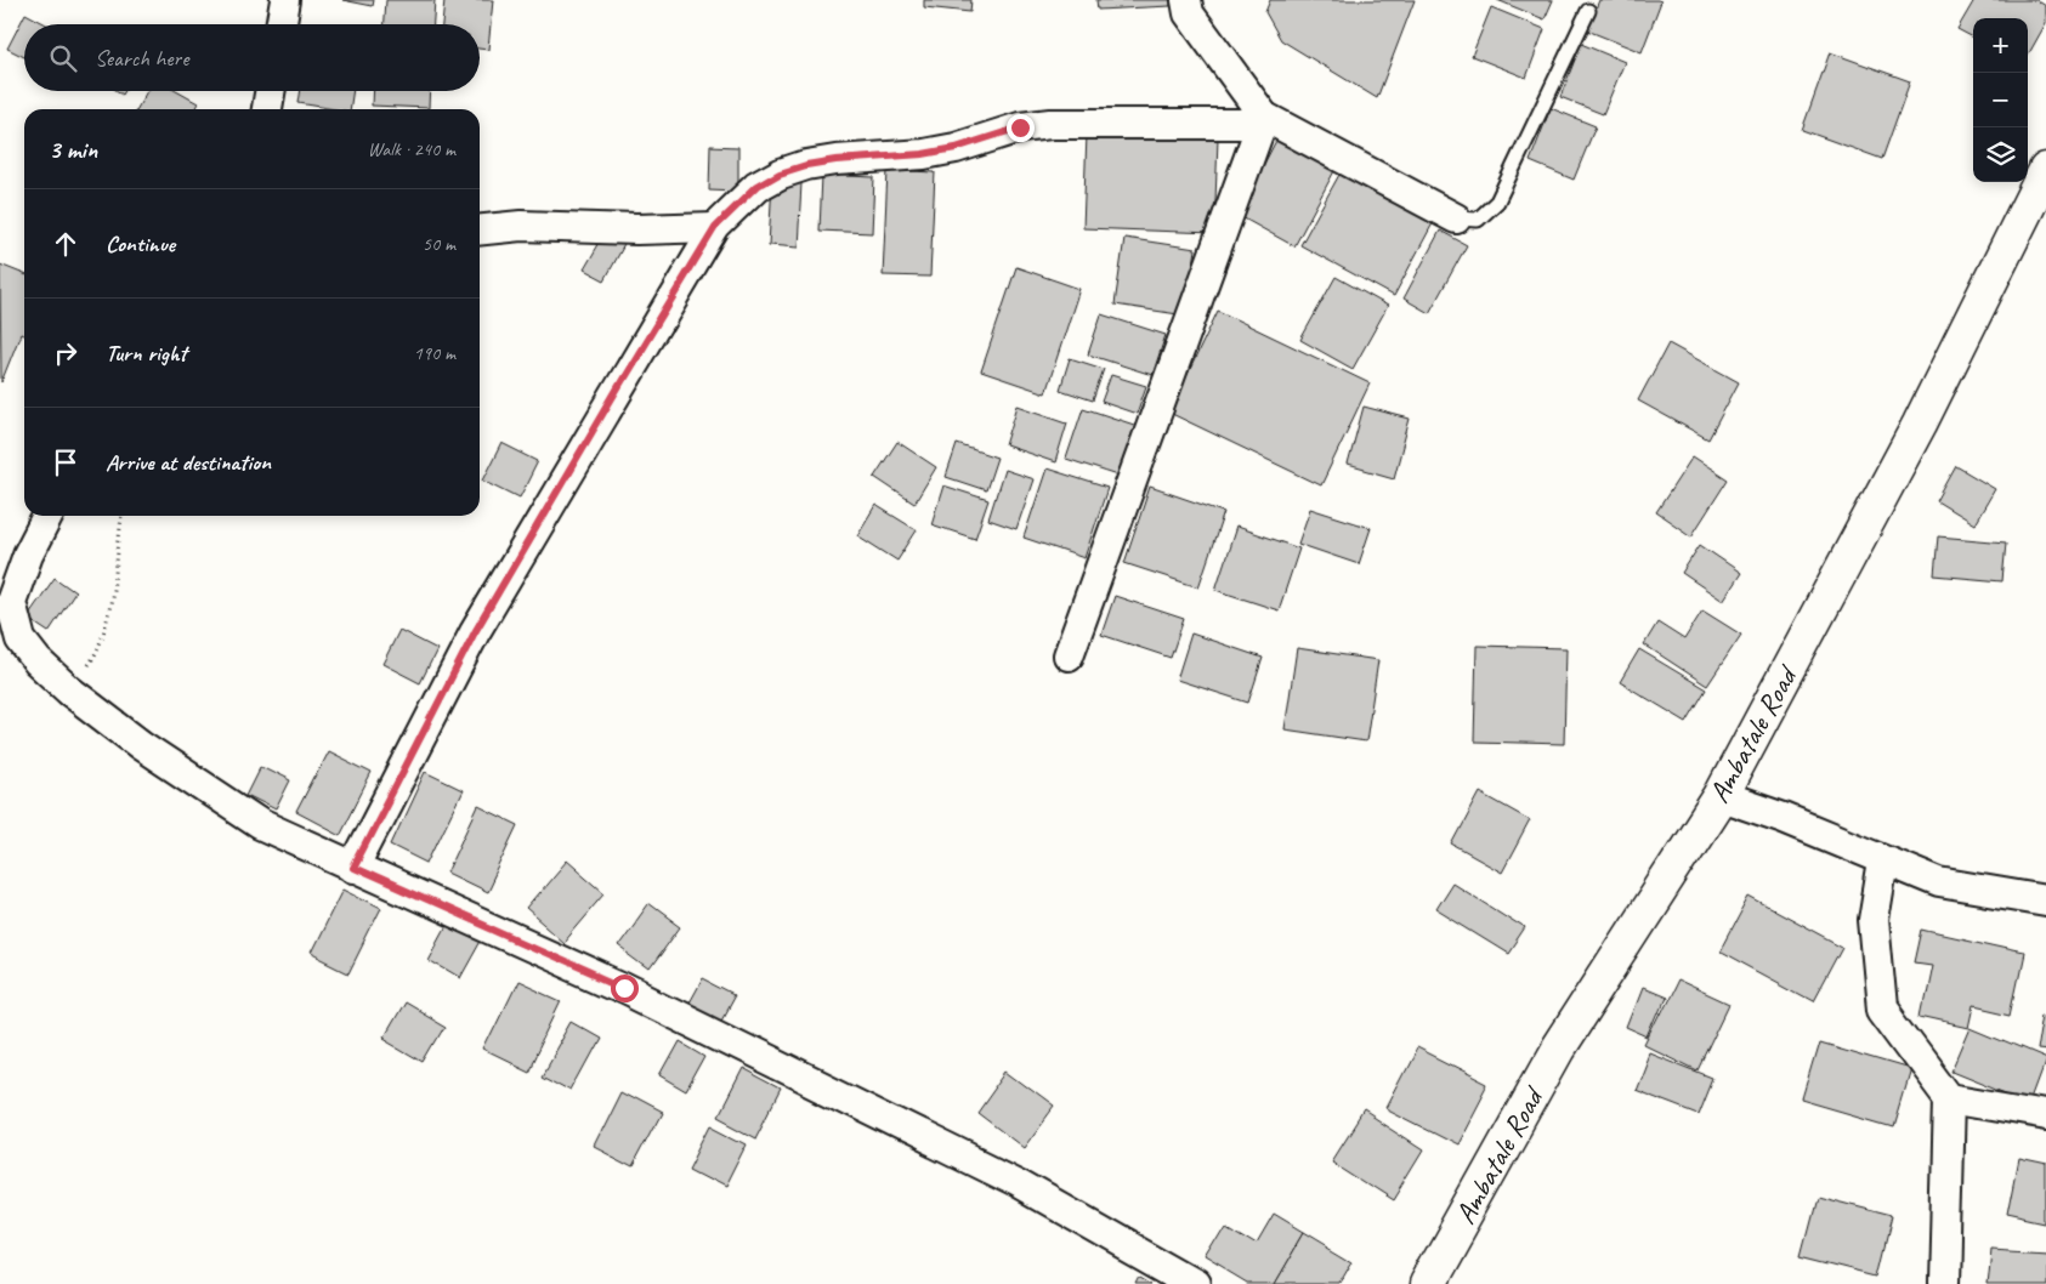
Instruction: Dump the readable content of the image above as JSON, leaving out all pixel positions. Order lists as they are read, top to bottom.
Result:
{
  "streets": {
    "main road": ["Ambatale Road"]
  },
  "page": {
    "map_buttons": ["+", "−"],
    "search": "Search here",
    "heading": ["3 min", "Walk · 240 m"],
    "list": [
      ["Continue", "50 m"],
      ["Turn right", "190 m"],
      "Arrive at destination"
    ]
  }
}
